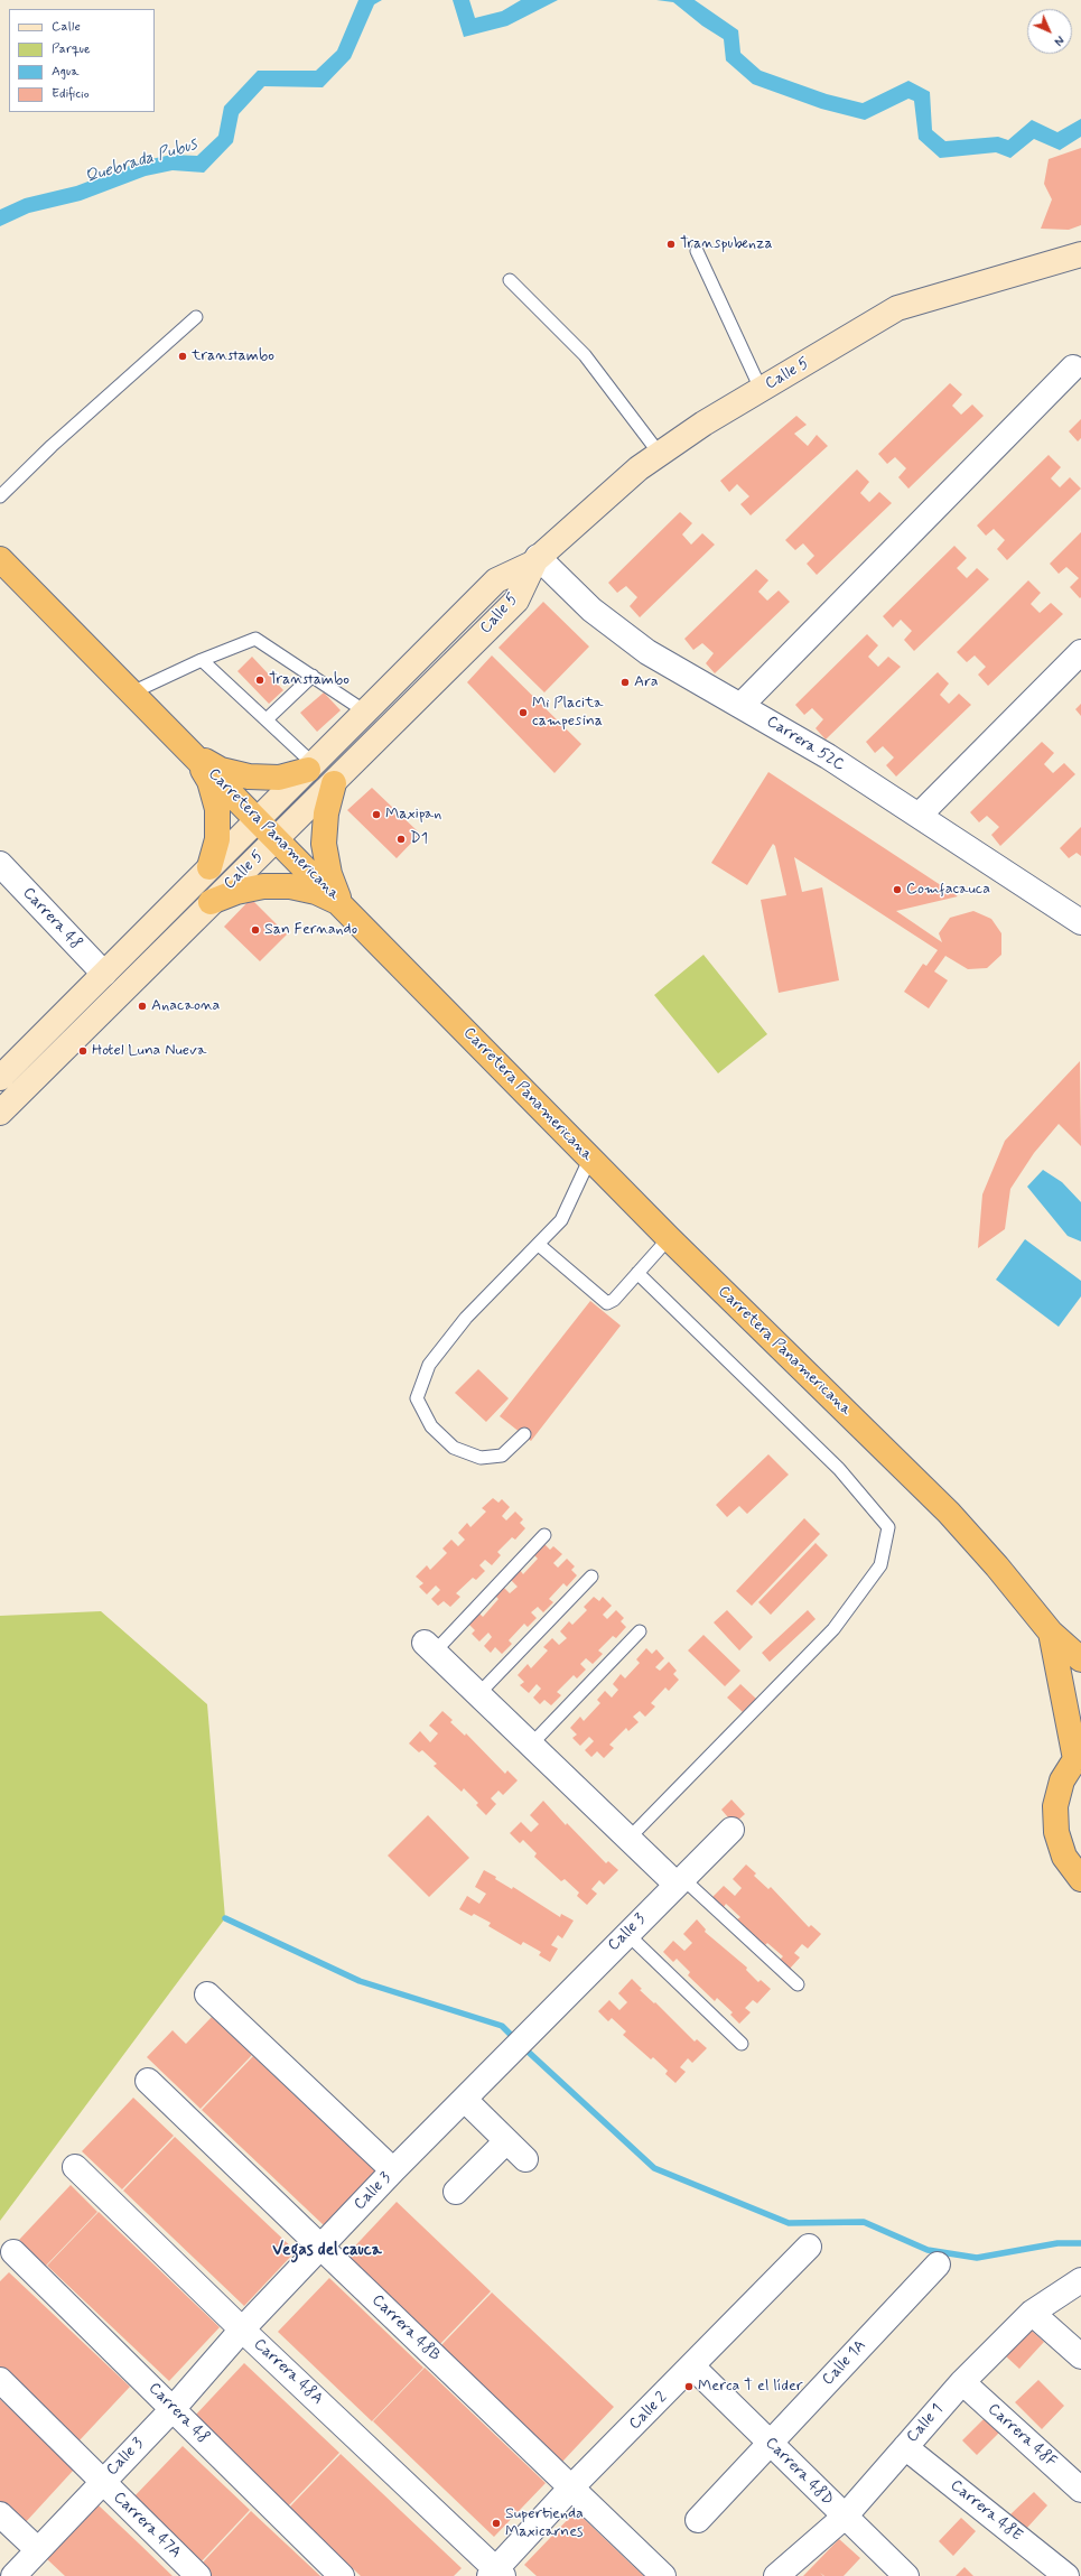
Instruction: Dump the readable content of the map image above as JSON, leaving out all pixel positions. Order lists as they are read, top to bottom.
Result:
{
  "streets": {
    "highway": ["Carretera Panamericana"],
    "main road": ["Calle 5"],
    "street": [
      "Carrera 52C",
      "Carrera 48",
      "Calle 3",
      "Carrera 48B",
      "Calle 1A",
      "Carrera 48A",
      "Calle 2",
      "Calle 1",
      "Carrera 48F",
      "Carrera 48D",
      "Carrera 48E",
      "Carrera 47A"
    ]
  },
  "crossings": [
    ["Calle 5", "Carrera 52C"],
    ["Calle 5", "Carretera Panamericana"],
    ["Calle 5", "Carrera 48"],
    ["Carrera 48", "Calle 3"],
    ["Calle 3", "Carrera 48B"],
    ["Calle 3", "Carrera 48A"],
    ["Calle 3", "Carrera 47A"],
    ["Carrera 48B", "Calle 2"],
    ["Calle 1A", "Carrera 48D"],
    ["Carrera 48A", "Calle 2"],
    ["Calle 2", "Carrera 48D"],
    ["Calle 1", "Carrera 48F"],
    ["Calle 1", "Carrera 48D"],
    ["Calle 1", "Carrera 48E"]
  ],
  "districts": ["Vegas del cauca"],
  "water": ["Quebrada Pubus"],
  "places": [
    "Transpubenza",
    "transtambo",
    "Transtambo",
    "Ara",
    "Mi Placita campesina",
    "Maxipan",
    "D1",
    "Comfacauca",
    "San Fernando",
    "Anacaona",
    "Hotel Luna Nueva",
    "Merca T el líder",
    "Supertienda Maxicarnes"
  ],
  "legend": [
    "Calle",
    "Parque",
    "Agua",
    "Edificio"
  ],
  "north": "bottom right"
}
